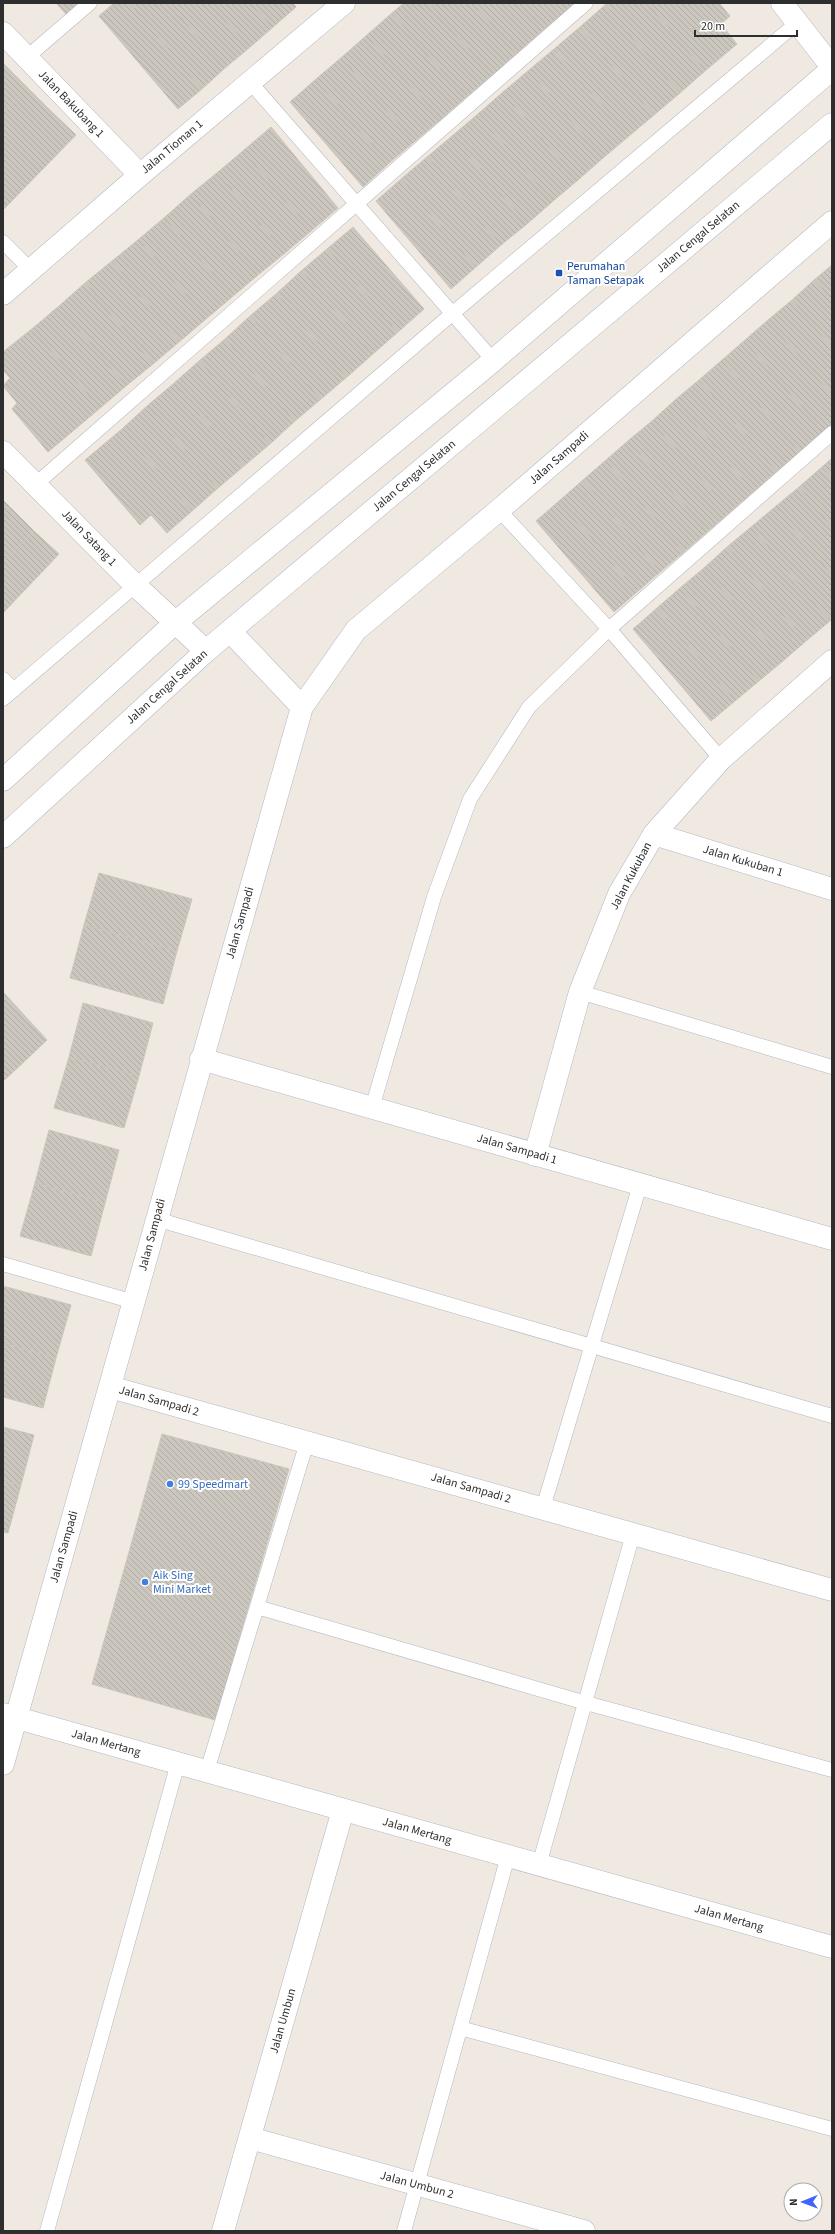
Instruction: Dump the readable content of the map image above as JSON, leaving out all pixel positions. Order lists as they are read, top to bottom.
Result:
{
  "streets": {
    "street": [
      "Jalan Bakubang 1",
      "Jalan Tioman 1",
      "Jalan Cengal Selatan",
      "Jalan Sampadi",
      "Jalan Satang 1",
      "Jalan Kukuban 1",
      "Jalan Kukuban",
      "Jalan Sampadi 1",
      "Jalan Sampadi 2",
      "Jalan Mertang",
      "Jalan Umbun",
      "Jalan Umbun 2"
    ]
  },
  "crossings": [
    ["Jalan Bakubang 1", "Jalan Tioman 1"],
    ["Jalan Cengal Selatan", "Jalan Satang 1"],
    ["Jalan Sampadi", "Jalan Sampadi 1"],
    ["Jalan Sampadi", "Jalan Sampadi 2"],
    ["Jalan Sampadi", "Jalan Mertang"],
    ["Jalan Kukuban 1", "Jalan Kukuban"],
    ["Jalan Kukuban", "Jalan Sampadi 1"],
    ["Jalan Mertang", "Jalan Umbun"],
    ["Jalan Umbun", "Jalan Umbun 2"]
  ],
  "places": {
    "transit": ["Perumahan Taman Setapak"],
    "other": ["99 Speedmart", "Aik Sing Mini Market"]
  },
  "scale_bar": "20 m",
  "north": "left"
}
